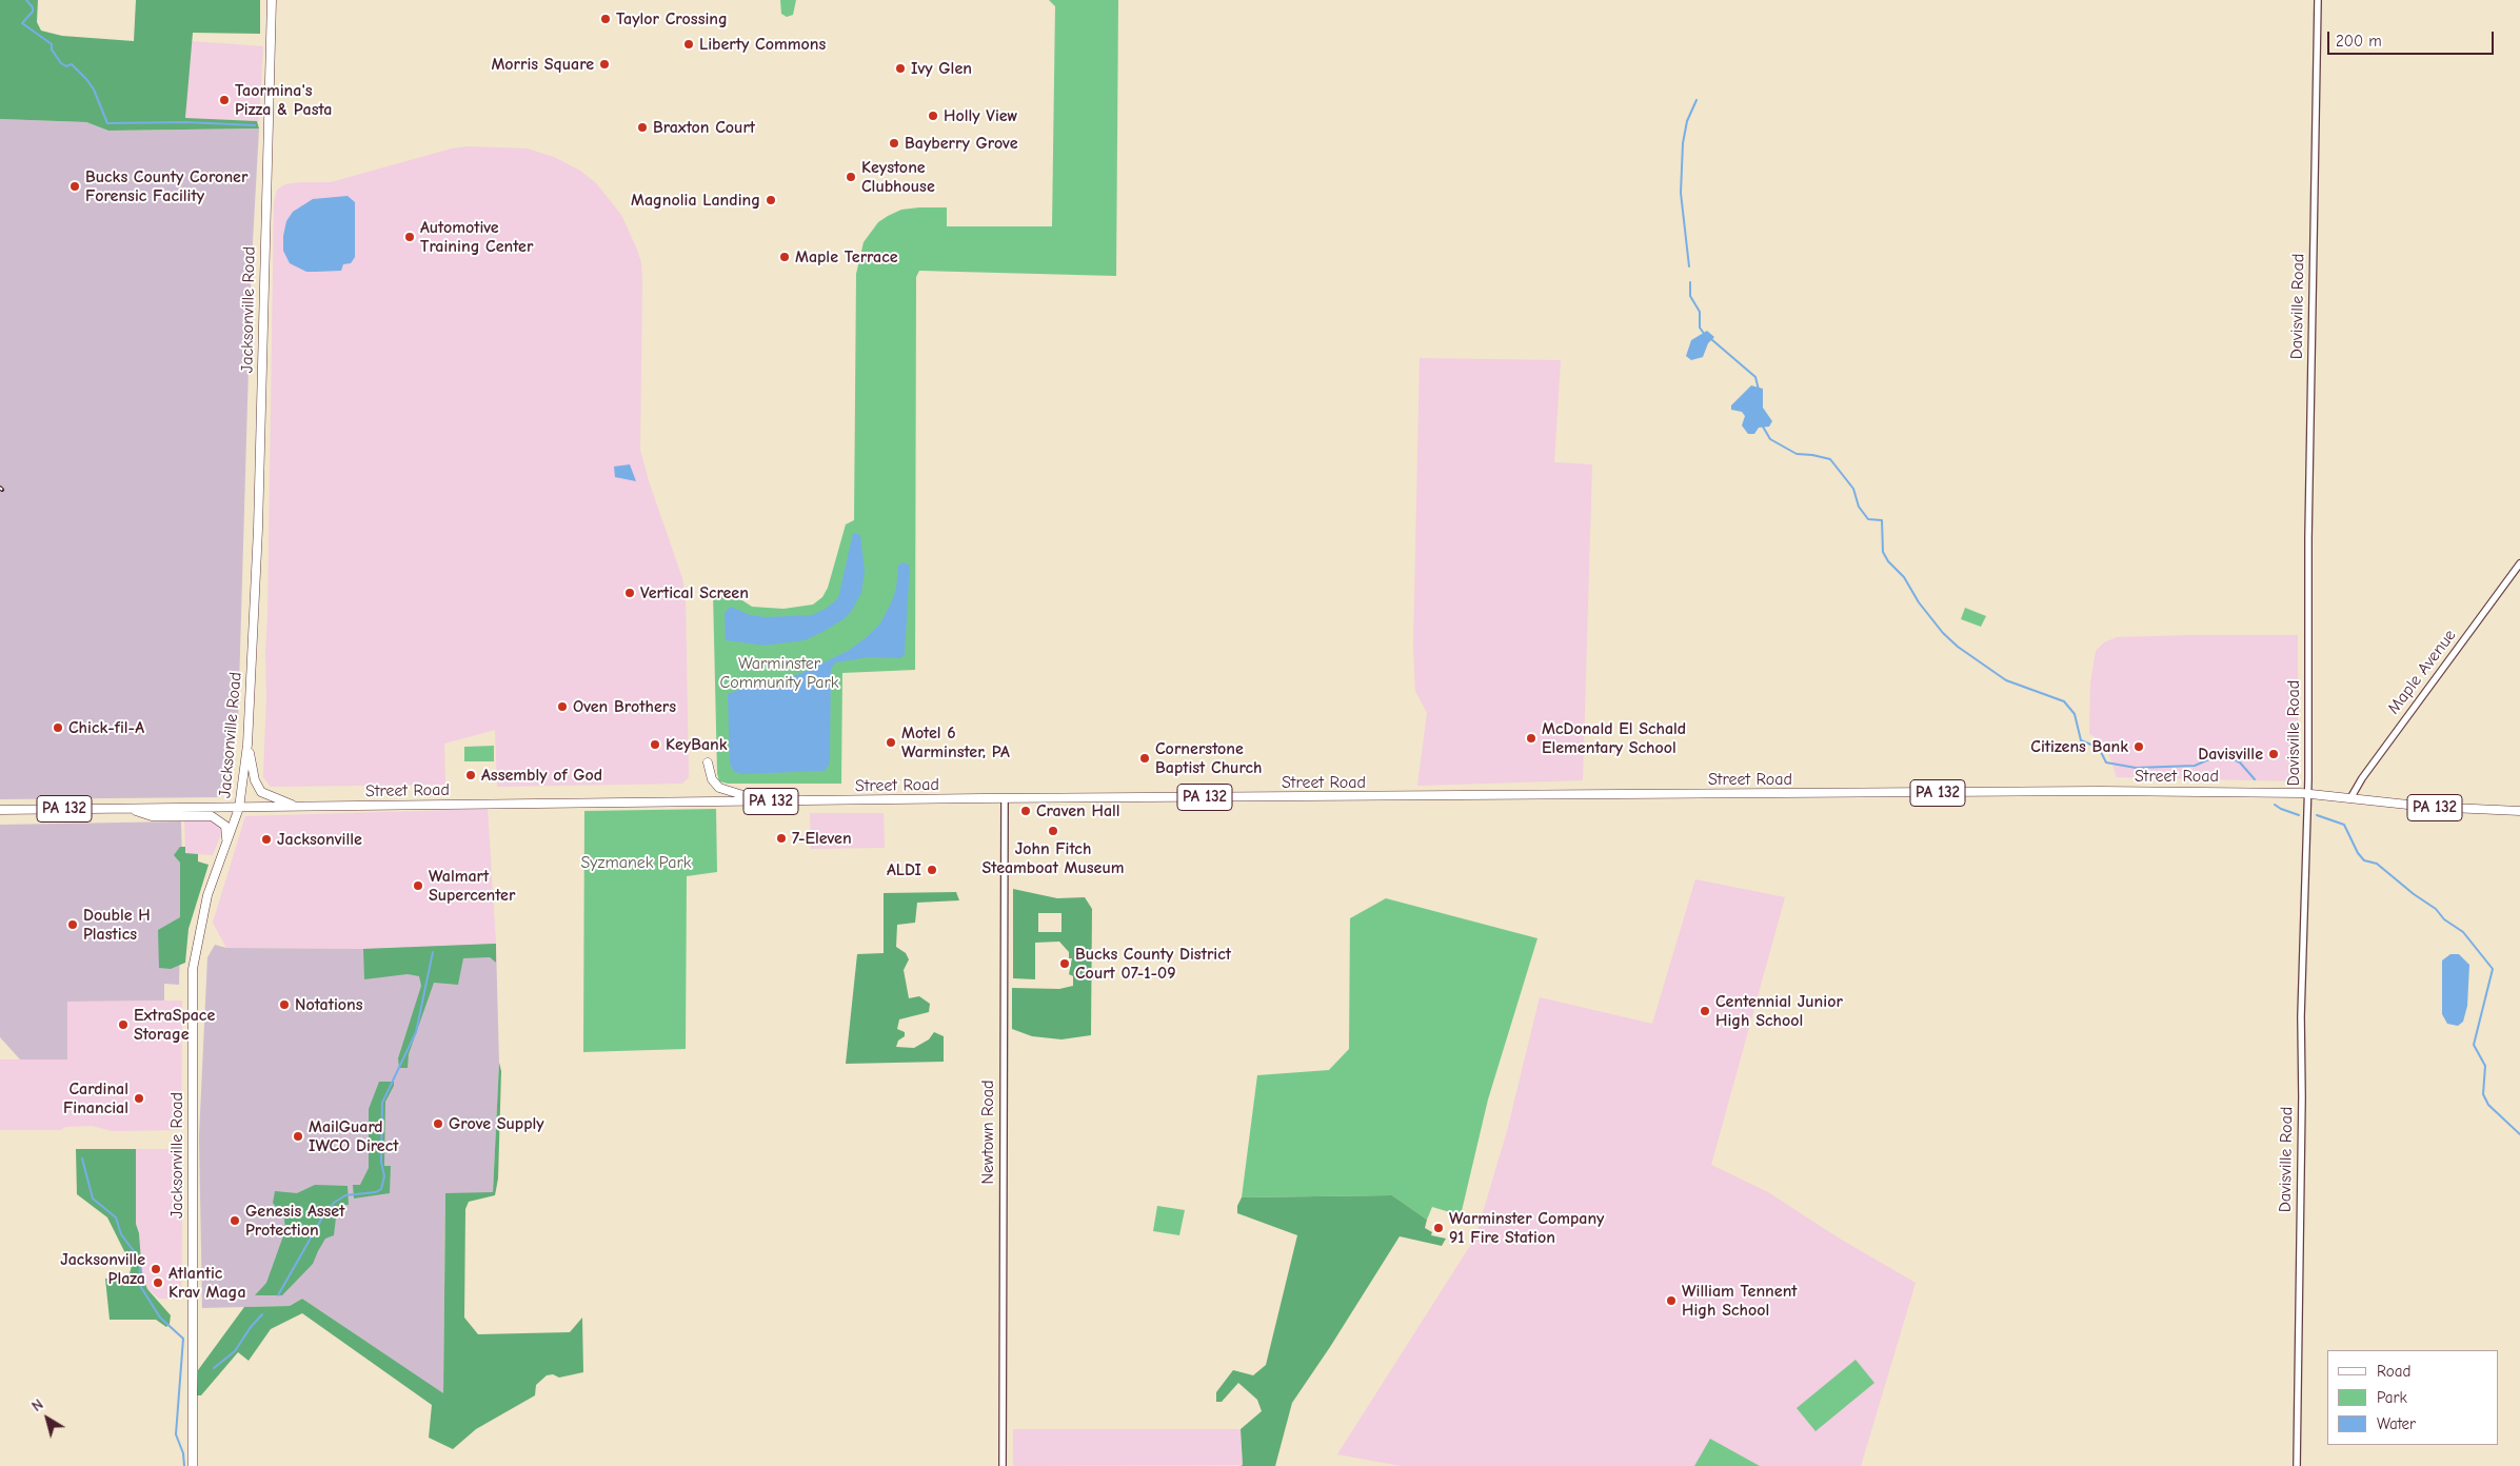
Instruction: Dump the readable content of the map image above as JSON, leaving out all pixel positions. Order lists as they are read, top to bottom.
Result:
{
  "streets": {
    "main road": ["Jacksonville Road", "Street Road", "PA 132"],
    "street": ["Davisville Road", "Maple Avenue", "Newtown Road"]
  },
  "crossings": [
    ["Davisville Road", "Street Road"],
    ["Jacksonville Road", "Street Road"],
    ["Maple Avenue", "Street Road"],
    ["Street Road", "Newtown Road"]
  ],
  "parks": ["Warminster Community Park", "Syzmanek Park"],
  "places": [
    "Taylor Crossing",
    "Liberty Commons",
    "Morris Square",
    "Ivy Glen",
    "Taormina's Pizza & Pasta",
    "Holly View",
    "Braxton Court",
    "Bayberry Grove",
    "Keystone Clubhouse",
    "Bucks County Coroner Forensic Facility",
    "Magnolia Landing",
    "Automotive Training Center",
    "Maple Terrace",
    "Vertical Screen",
    "Oven Brothers",
    "Chick-fil-A",
    "McDonald El Schald Elementary School",
    "Motel 6 Warminster, PA",
    "KeyBank",
    "Citizens Bank",
    "Davisville",
    "Cornerstone Baptist Church",
    "Assembly of God",
    "Craven Hall",
    "John Fitch Steamboat Museum",
    "7-Eleven",
    "Jacksonville",
    "ALDI",
    "Walmart Supercenter",
    "Double H Plastics",
    "Bucks County District Court 07-1-09",
    "Notations",
    "Centennial Junior High School",
    "ExtraSpace Storage",
    "Cardinal Financial",
    "Grove Supply",
    "MailGuard IWCO Direct",
    "Genesis Asset Protection",
    "Warminster Company 91 Fire Station",
    "Jacksonville Plaza",
    "Atlantic Krav Maga",
    "William Tennent High School"
  ],
  "legend": ["Road", "Park", "Water"],
  "scale_bar": "200 m",
  "north": "top left"
}
